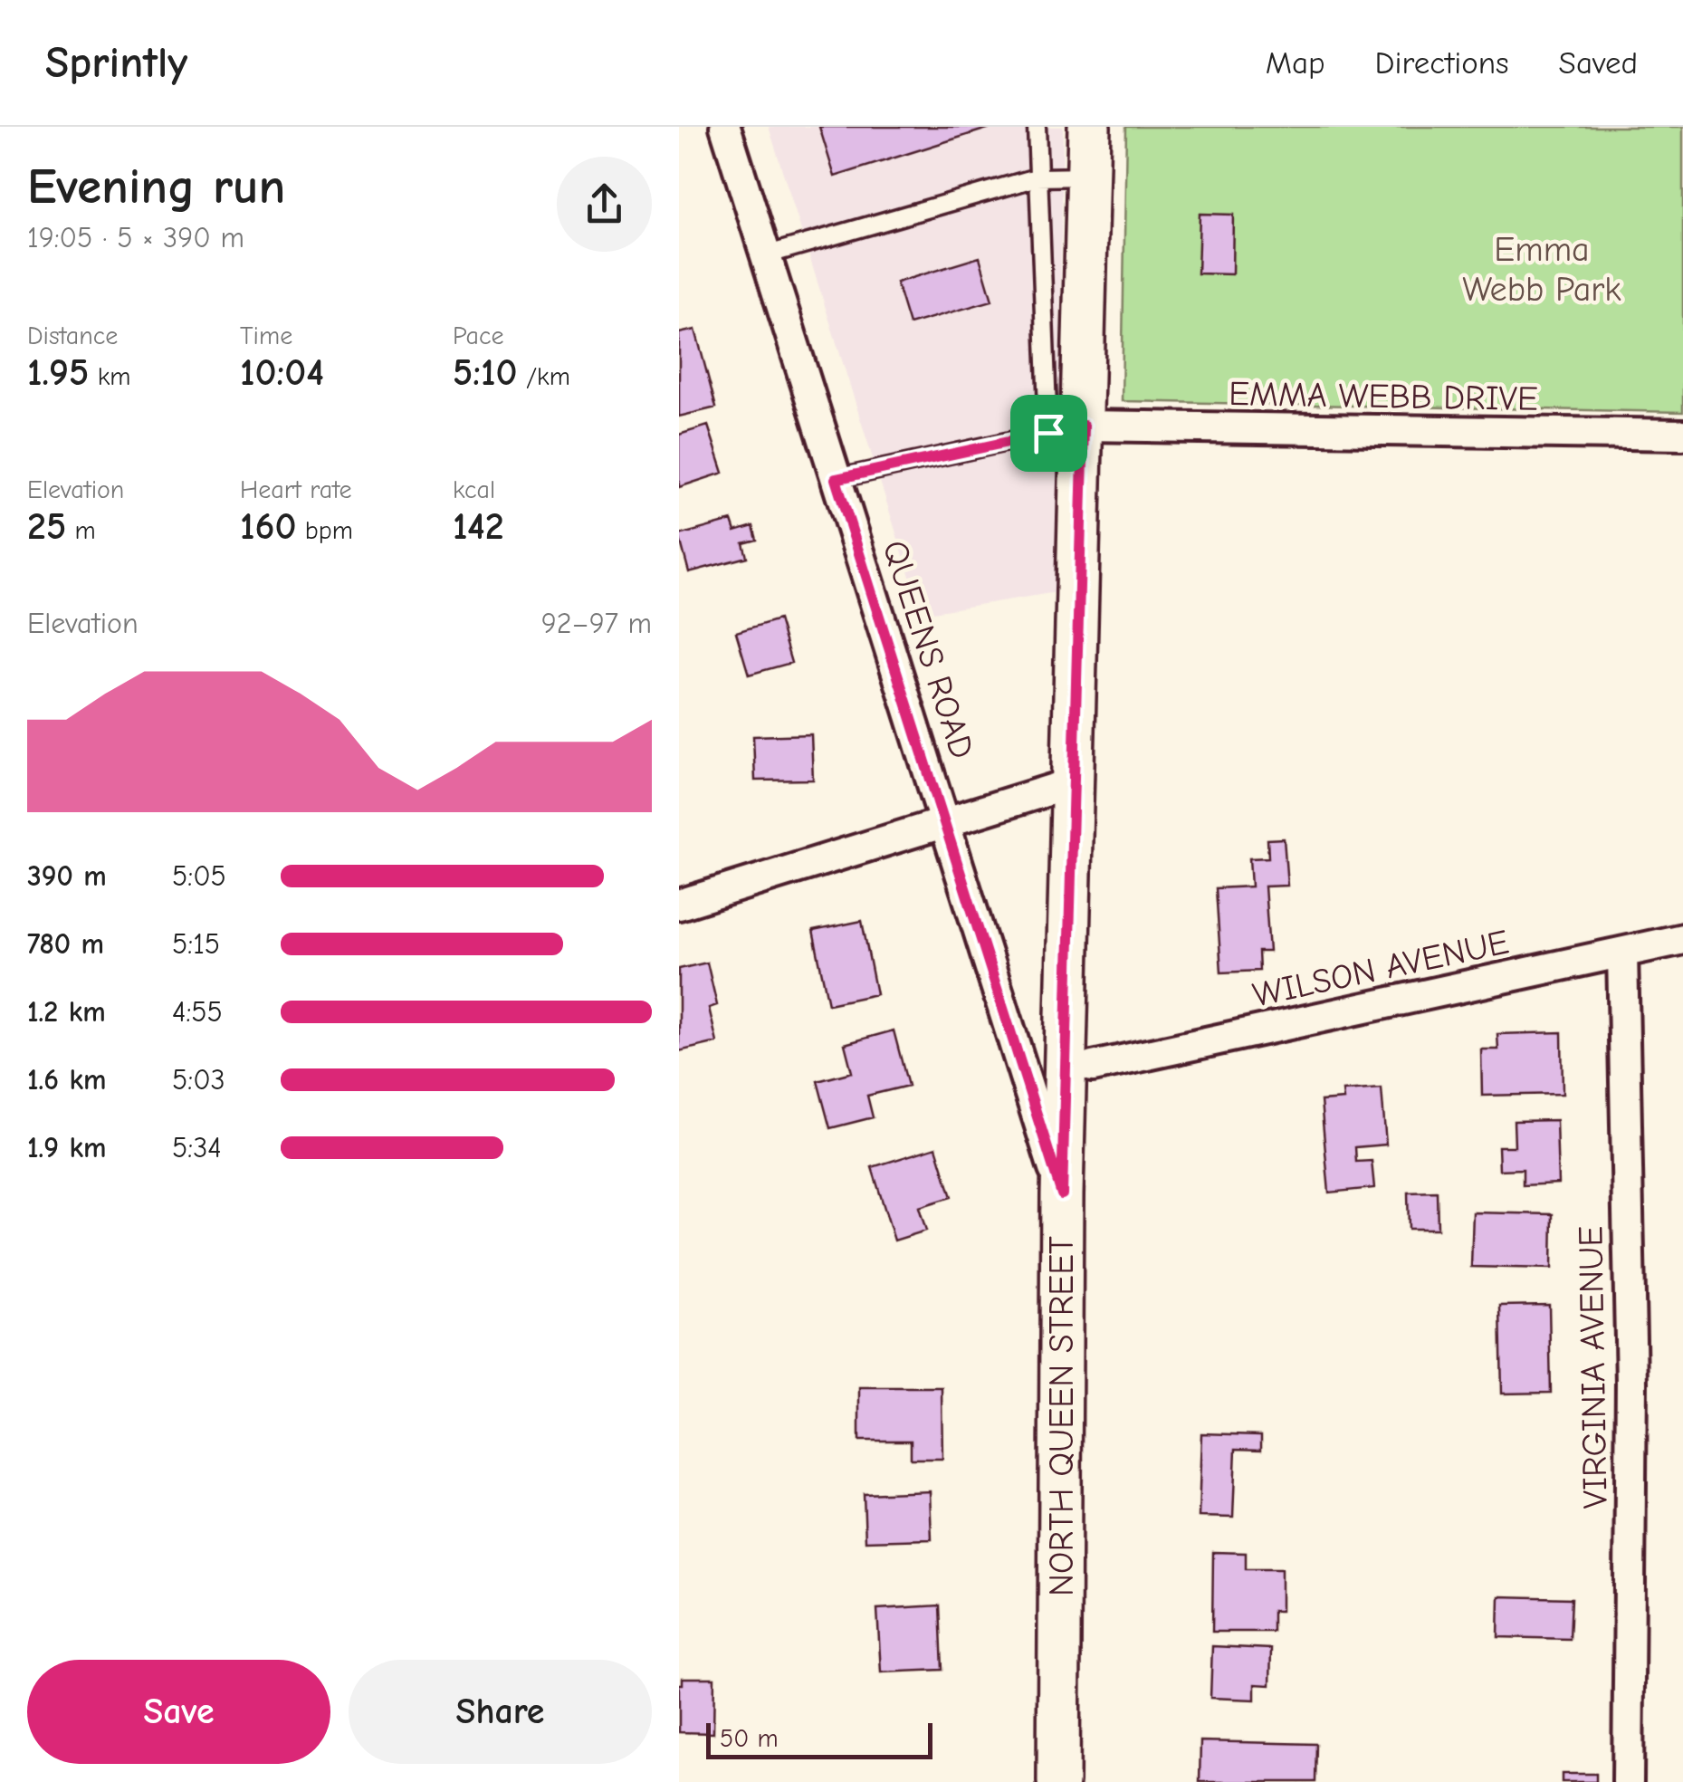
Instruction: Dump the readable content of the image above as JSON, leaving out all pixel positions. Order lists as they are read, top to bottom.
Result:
{
  "streets": {
    "main road": ["NORTH QUEEN STREET"],
    "street": [
      "EMMA WEBB DRIVE",
      "QUEENS ROAD",
      "WILSON AVENUE",
      "VIRGINIA AVENUE"
    ]
  },
  "crossings": [
    ["EMMA WEBB DRIVE", "NORTH QUEEN STREET"],
    ["QUEENS ROAD", "NORTH QUEEN STREET"],
    ["WILSON AVENUE", "VIRGINIA AVENUE"]
  ],
  "parks": ["Emma Webb Park"],
  "scale_bar": "50 m",
  "page": {
    "header": "Sprintly",
    "nav": ["Map", "Directions", "Saved"],
    "heading": ["Evening run", "19:05 · 5 × 390 m"],
    "stats": [
      ["Distance", "1.95 km"],
      ["Time", "10:04"],
      ["Pace", "5:10 /km"],
      ["Elevation", "25 m"],
      ["Heart rate", "160 bpm"],
      ["kcal", "142"]
    ],
    "chart": ["Elevation", "92–97 m"],
    "list": [
      {
        "name": "390 m",
        "note": "5:05"
      },
      {
        "name": "780 m",
        "note": "5:15"
      },
      {
        "name": "1.2 km",
        "note": "4:55"
      },
      {
        "name": "1.6 km",
        "note": "5:03"
      },
      {
        "name": "1.9 km",
        "note": "5:34"
      }
    ],
    "buttons": ["Save", "Share"],
    "scale": "50 m"
  }
}
